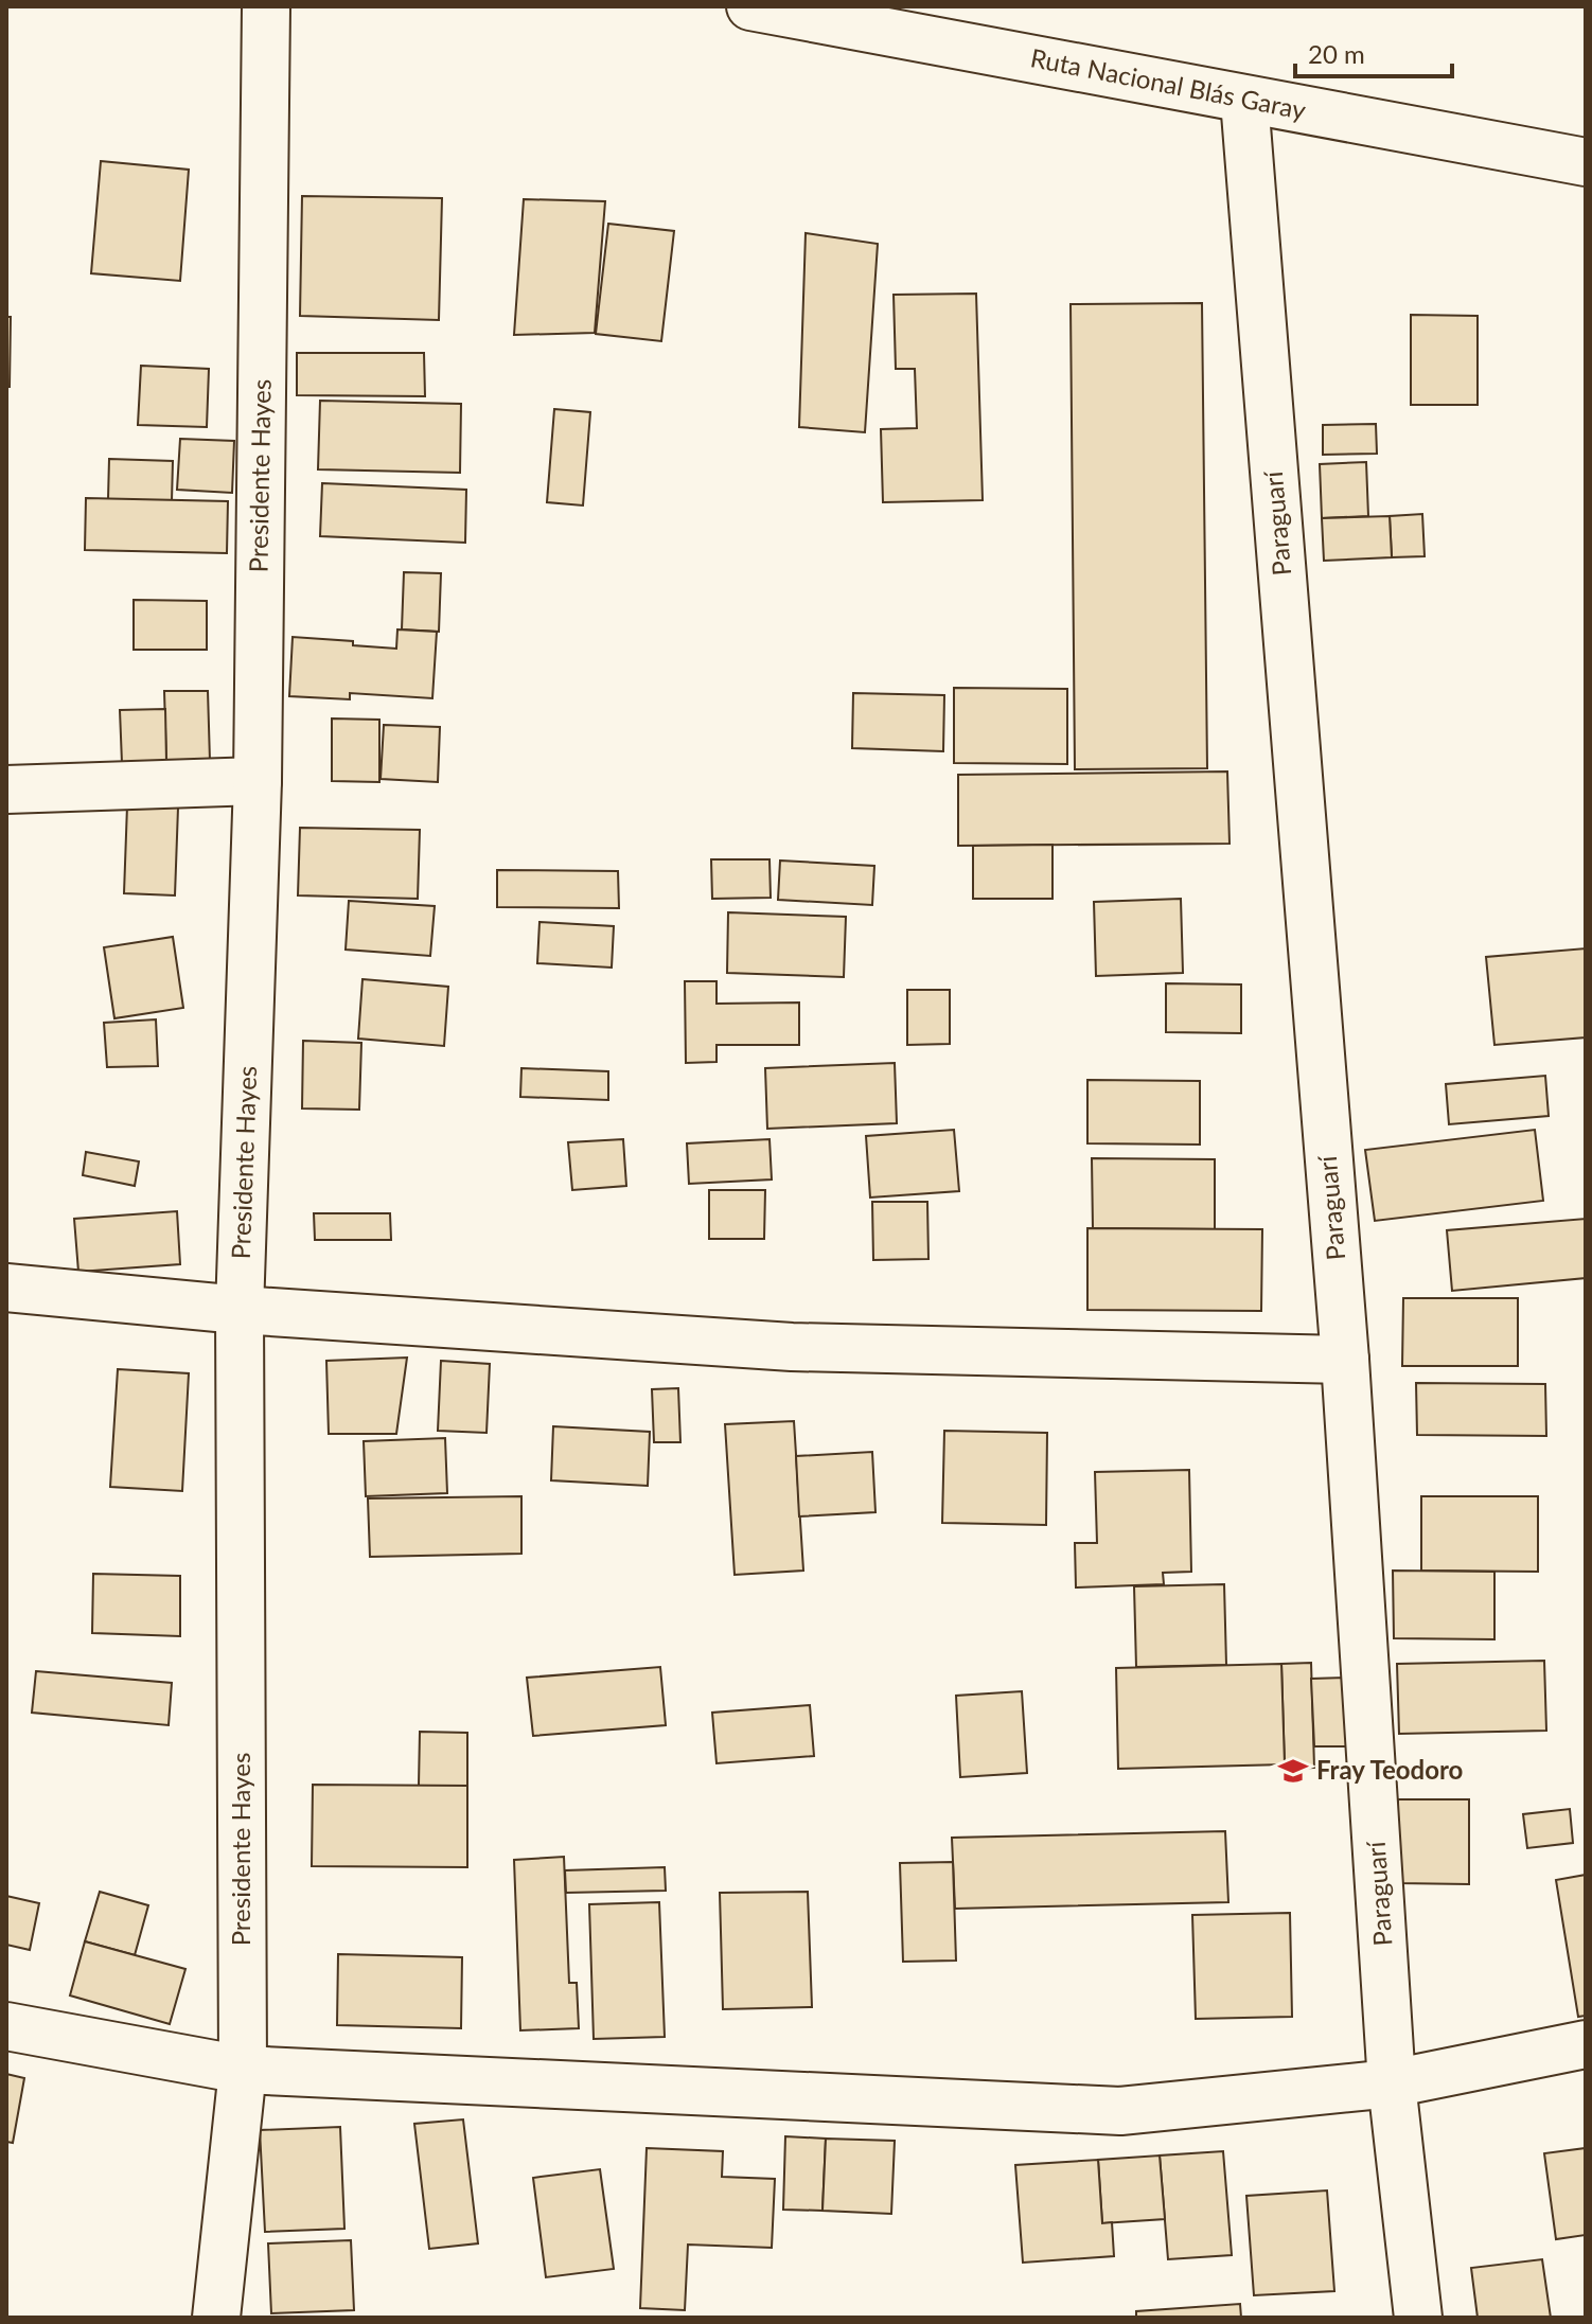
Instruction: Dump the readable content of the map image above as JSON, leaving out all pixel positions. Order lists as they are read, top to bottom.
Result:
{
  "streets": {
    "main road": ["Ruta Nacional Blás Garay", "Presidente Hayes", "Paraguarí"]
  },
  "crossings": [
    ["Ruta Nacional Blás Garay", "Paraguarí"]
  ],
  "places": {
    "school or university": ["Fray Teodoro"]
  },
  "scale_bar": "20 m"
}
